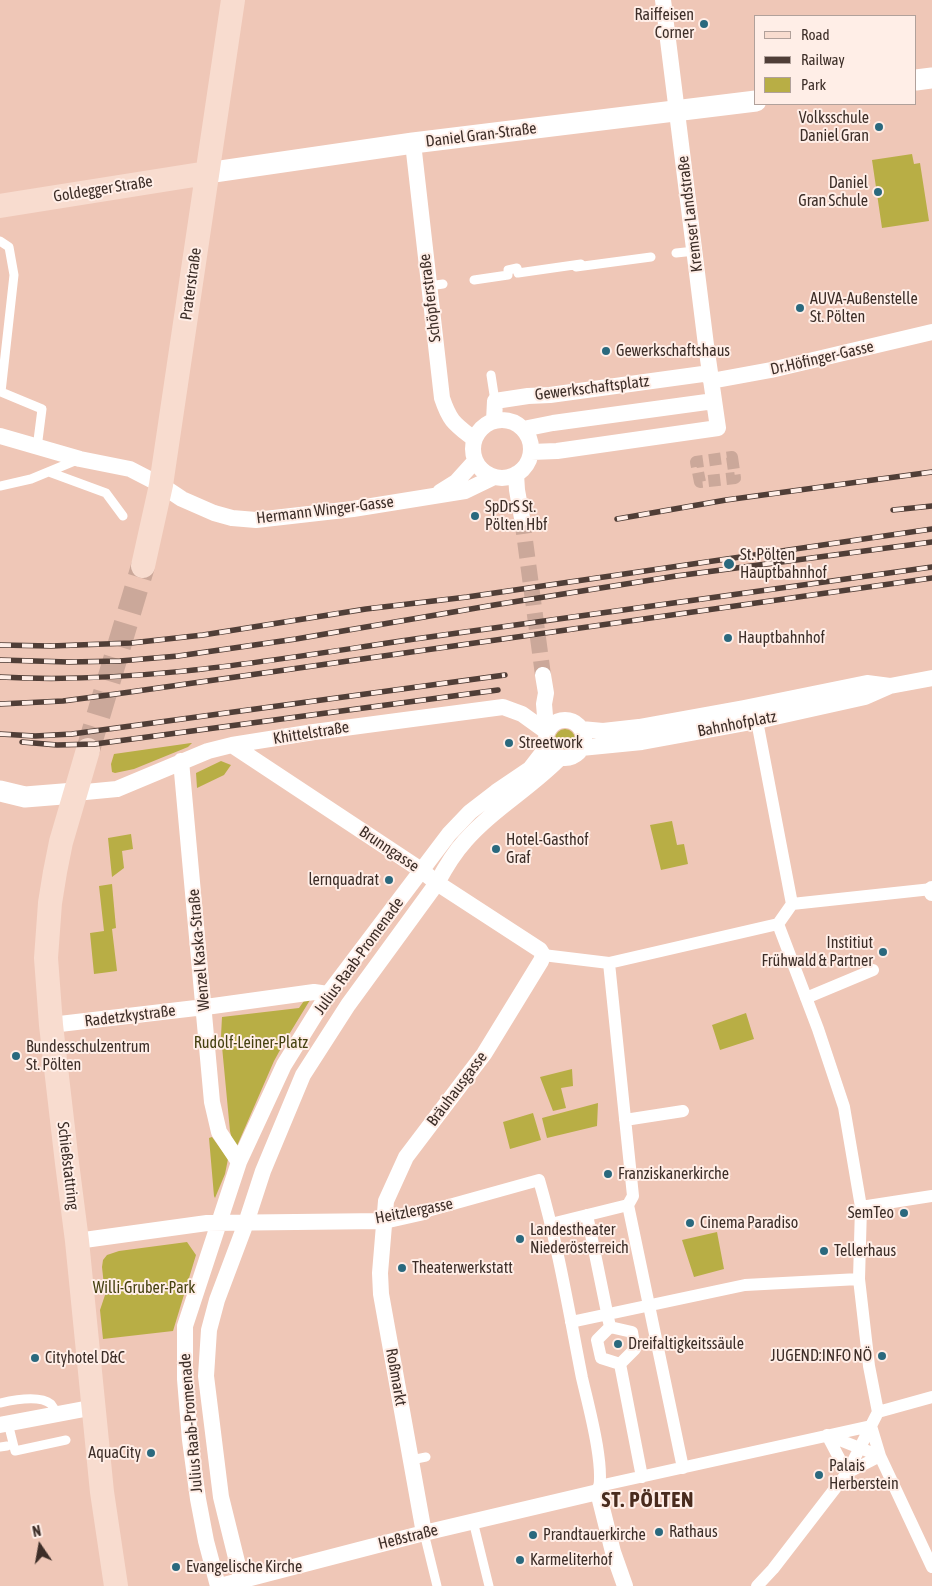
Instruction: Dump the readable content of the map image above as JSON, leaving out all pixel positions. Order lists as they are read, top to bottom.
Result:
{
  "streets": {
    "main road": ["Goldegger Straße", "Praterstraße", "Schießstattring"],
    "street": [
      "Daniel Gran-Straße",
      "Kremser Landstraße",
      "Schöpferstraße",
      "Dr.Höfinger-Gasse",
      "Gewerkschaftsplatz",
      "Hermann Winger-Gasse",
      "Bahnhofplatz",
      "Khittelstraße",
      "Brunngasse",
      "Wenzel Kaska-Straße",
      "Julius Raab-Promenade",
      "Radetzkystraße",
      "Bräuhausgasse",
      "Heitzlergasse",
      "Roßmarkt",
      "Heßstraße"
    ]
  },
  "crossings": [
    ["Daniel Gran-Straße", "Goldegger Straße"],
    ["Daniel Gran-Straße", "Kremser Landstraße"],
    ["Daniel Gran-Straße", "Praterstraße"],
    ["Daniel Gran-Straße", "Schöpferstraße"],
    ["Goldegger Straße", "Praterstraße"],
    ["Kremser Landstraße", "Schöpferstraße"],
    ["Kremser Landstraße", "Dr.Höfinger-Gasse"],
    ["Kremser Landstraße", "Gewerkschaftsplatz"],
    ["Kremser Landstraße", "Hermann Winger-Gasse"],
    ["Praterstraße", "Hermann Winger-Gasse"],
    ["Schöpferstraße", "Gewerkschaftsplatz"],
    ["Schöpferstraße", "Hermann Winger-Gasse"],
    ["Dr.Höfinger-Gasse", "Gewerkschaftsplatz"],
    ["Gewerkschaftsplatz", "Hermann Winger-Gasse"],
    ["Bahnhofplatz", "Khittelstraße"],
    ["Khittelstraße", "Brunngasse"],
    ["Khittelstraße", "Wenzel Kaska-Straße"],
    ["Khittelstraße", "Schießstattring"],
    ["Brunngasse", "Julius Raab-Promenade"],
    ["Brunngasse", "Bräuhausgasse"],
    ["Wenzel Kaska-Straße", "Julius Raab-Promenade"],
    ["Wenzel Kaska-Straße", "Radetzkystraße"],
    ["Julius Raab-Promenade", "Radetzkystraße"],
    ["Julius Raab-Promenade", "Heitzlergasse"],
    ["Julius Raab-Promenade", "Heßstraße"],
    ["Radetzkystraße", "Schießstattring"],
    ["Bräuhausgasse", "Heitzlergasse"],
    ["Bräuhausgasse", "Roßmarkt"],
    ["Schießstattring", "Heitzlergasse"],
    ["Heitzlergasse", "Roßmarkt"],
    ["Roßmarkt", "Heßstraße"]
  ],
  "districts": ["ST. PÖLTEN"],
  "parks": ["Rudolf-Leiner-Platz", "Willi-Gruber-Park"],
  "places": [
    "Raiffeisen Corner",
    "Volksschule Daniel Gran",
    "Daniel Gran Schule",
    "AUVA-Außenstelle St. Pölten",
    "Gewerkschaftshaus",
    "SpDrS St. Pölten Hbf",
    "St. Pölten Hauptbahnhof",
    "Hauptbahnhof",
    "Streetwork",
    "Hotel-Gasthof Graf",
    "lernquadrat",
    "Institiut Frühwald & Partner",
    "Bundesschulzentrum St. Pölten",
    "Franziskanerkirche",
    "SemTeo",
    "Cinema Paradiso",
    "Landestheater Niederösterreich",
    "Tellerhaus",
    "Theaterwerkstatt",
    "Dreifaltigkeitssäule",
    "JUGEND:INFO NÖ",
    "Cityhotel D&C",
    "AquaCity",
    "Palais Herberstein",
    "Rathaus",
    "Prandtauerkirche",
    "Karmeliterhof",
    "Evangelische Kirche"
  ],
  "legend": ["Road", "Railway", "Park"],
  "north": "top"
}
